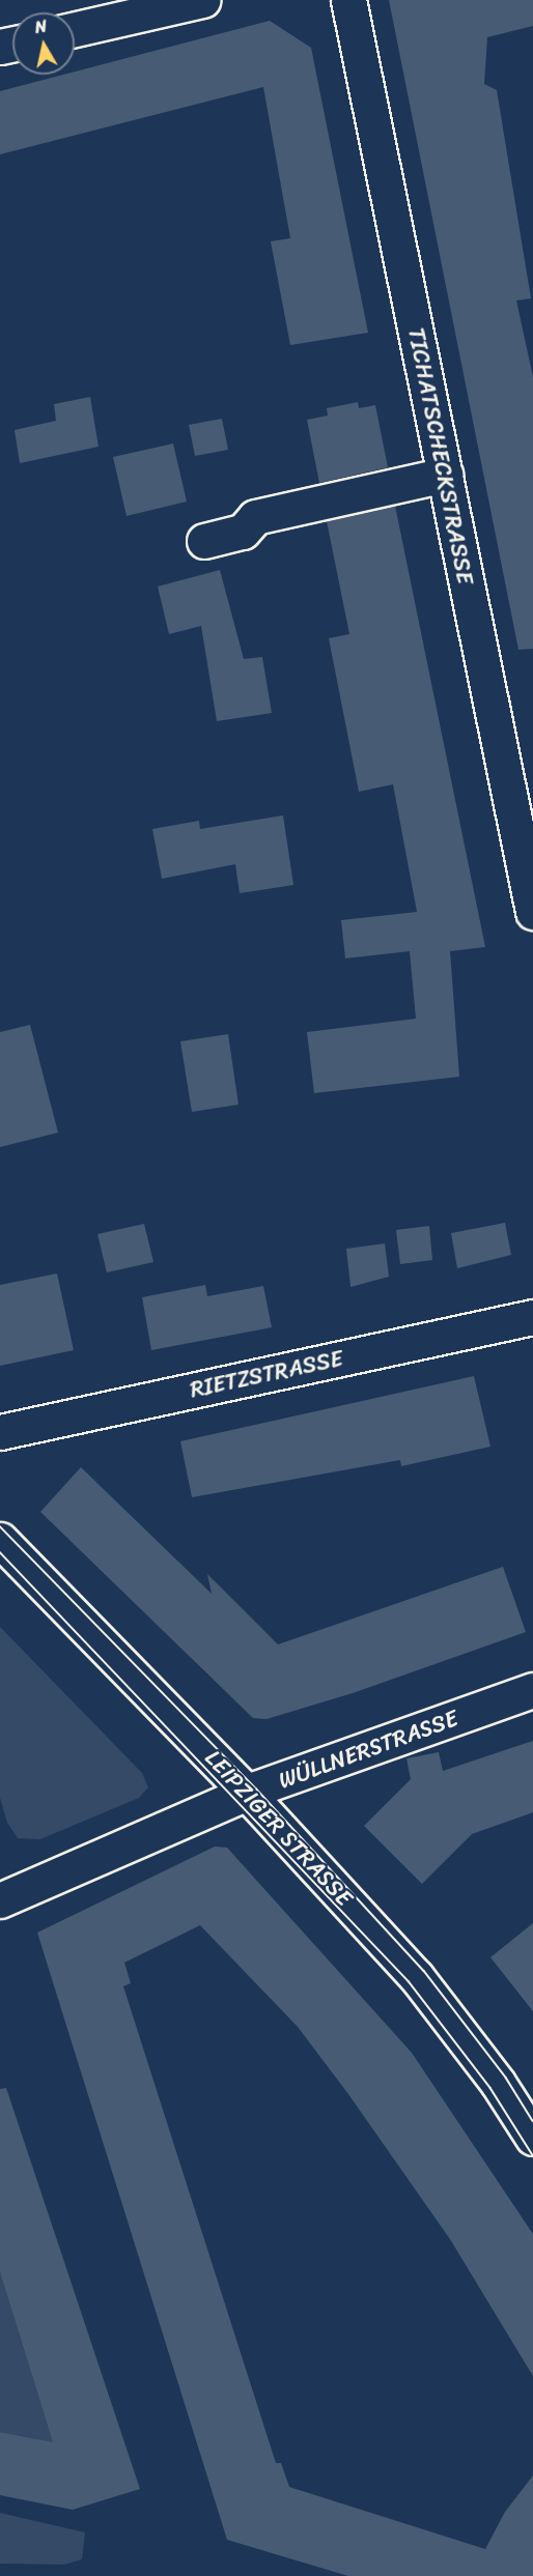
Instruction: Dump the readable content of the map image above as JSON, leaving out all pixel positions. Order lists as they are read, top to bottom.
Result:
{
  "streets": {
    "street": [
      "TICHATSCHECKSTRASSE",
      "RIETZSTRASSE",
      "WÜLLNERSTRASSE",
      "LEIPZIGER STRASSE"
    ]
  },
  "crossings": [
    ["WÜLLNERSTRASSE", "LEIPZIGER STRASSE"]
  ],
  "north": "top"
}
